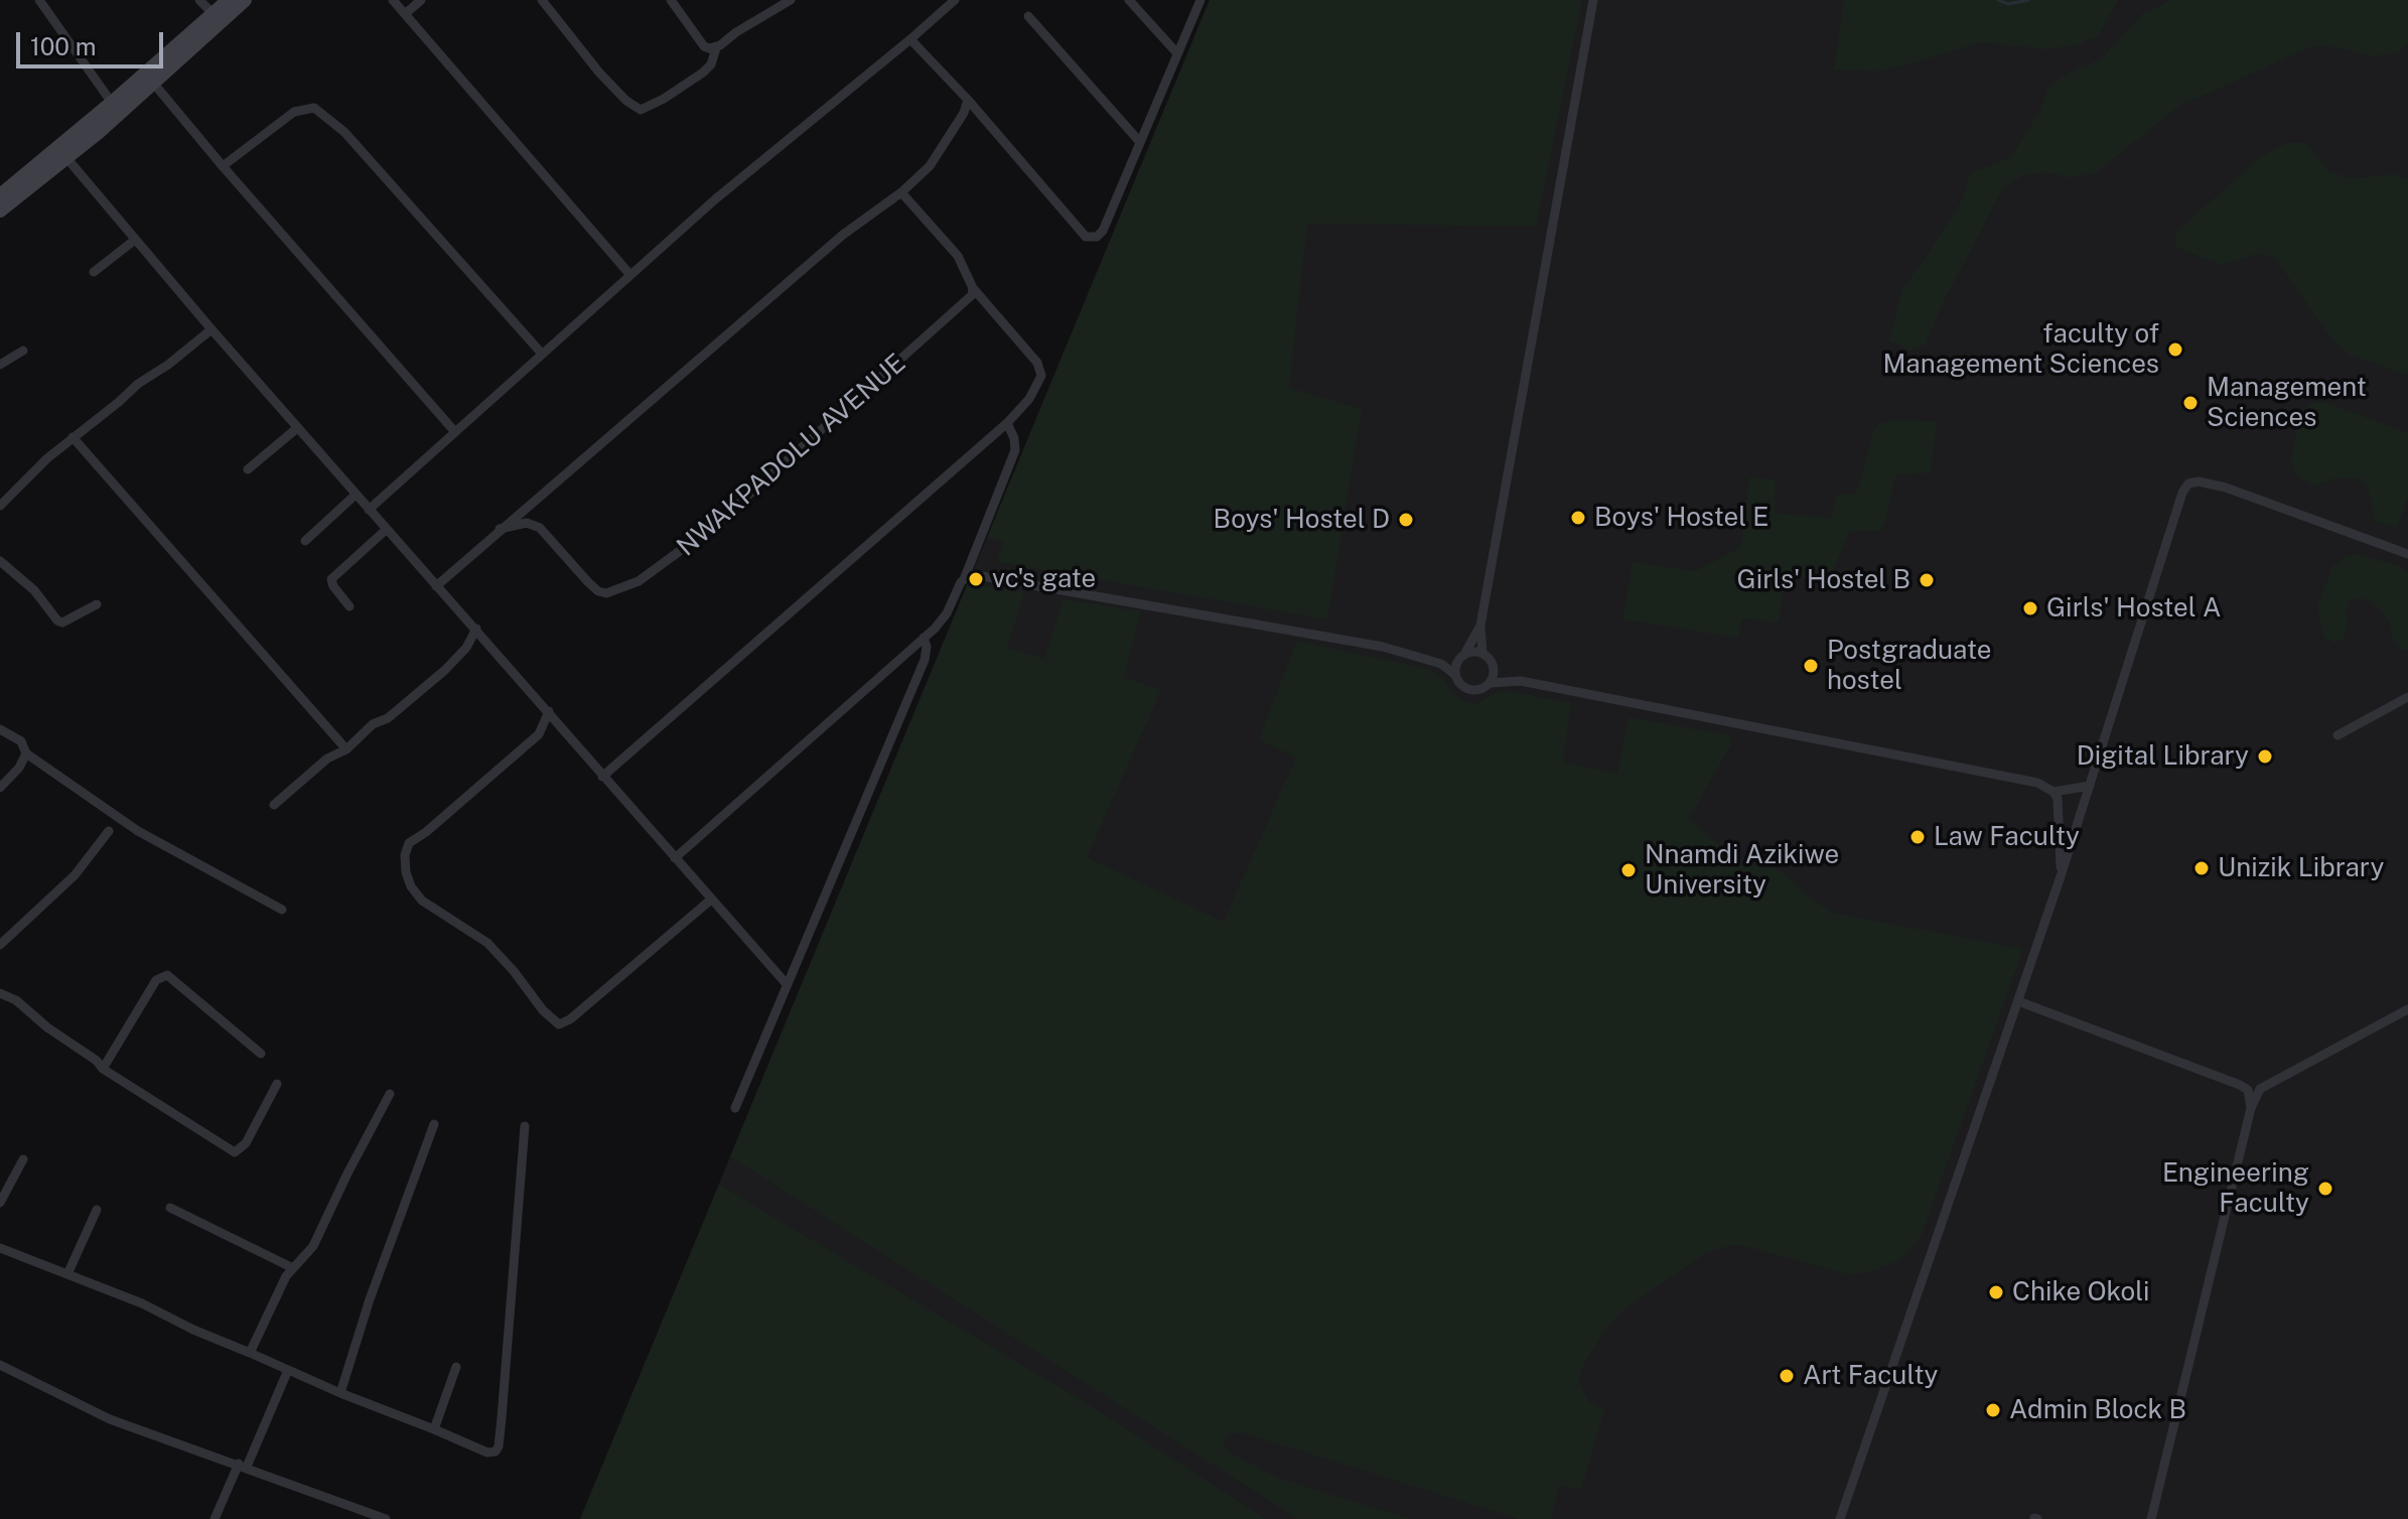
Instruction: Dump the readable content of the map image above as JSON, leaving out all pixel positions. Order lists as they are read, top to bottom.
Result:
{
  "streets": {
    "street": ["NWAKPADOLU AVENUE"]
  },
  "places": [
    "faculty of Management Sciences",
    "Management Sciences",
    "Boys' Hostel E",
    "Boys' Hostel D",
    "vc's gate",
    "Girls' Hostel B",
    "Girls' Hostel A",
    "Postgraduate hostel",
    "Digital Library",
    "Law Faculty",
    "Unizik Library",
    "Nnamdi Azikiwe University",
    "Engineering Faculty",
    "Chike Okoli",
    "Art Faculty",
    "Admin Block B"
  ],
  "scale_bar": "100 m"
}
